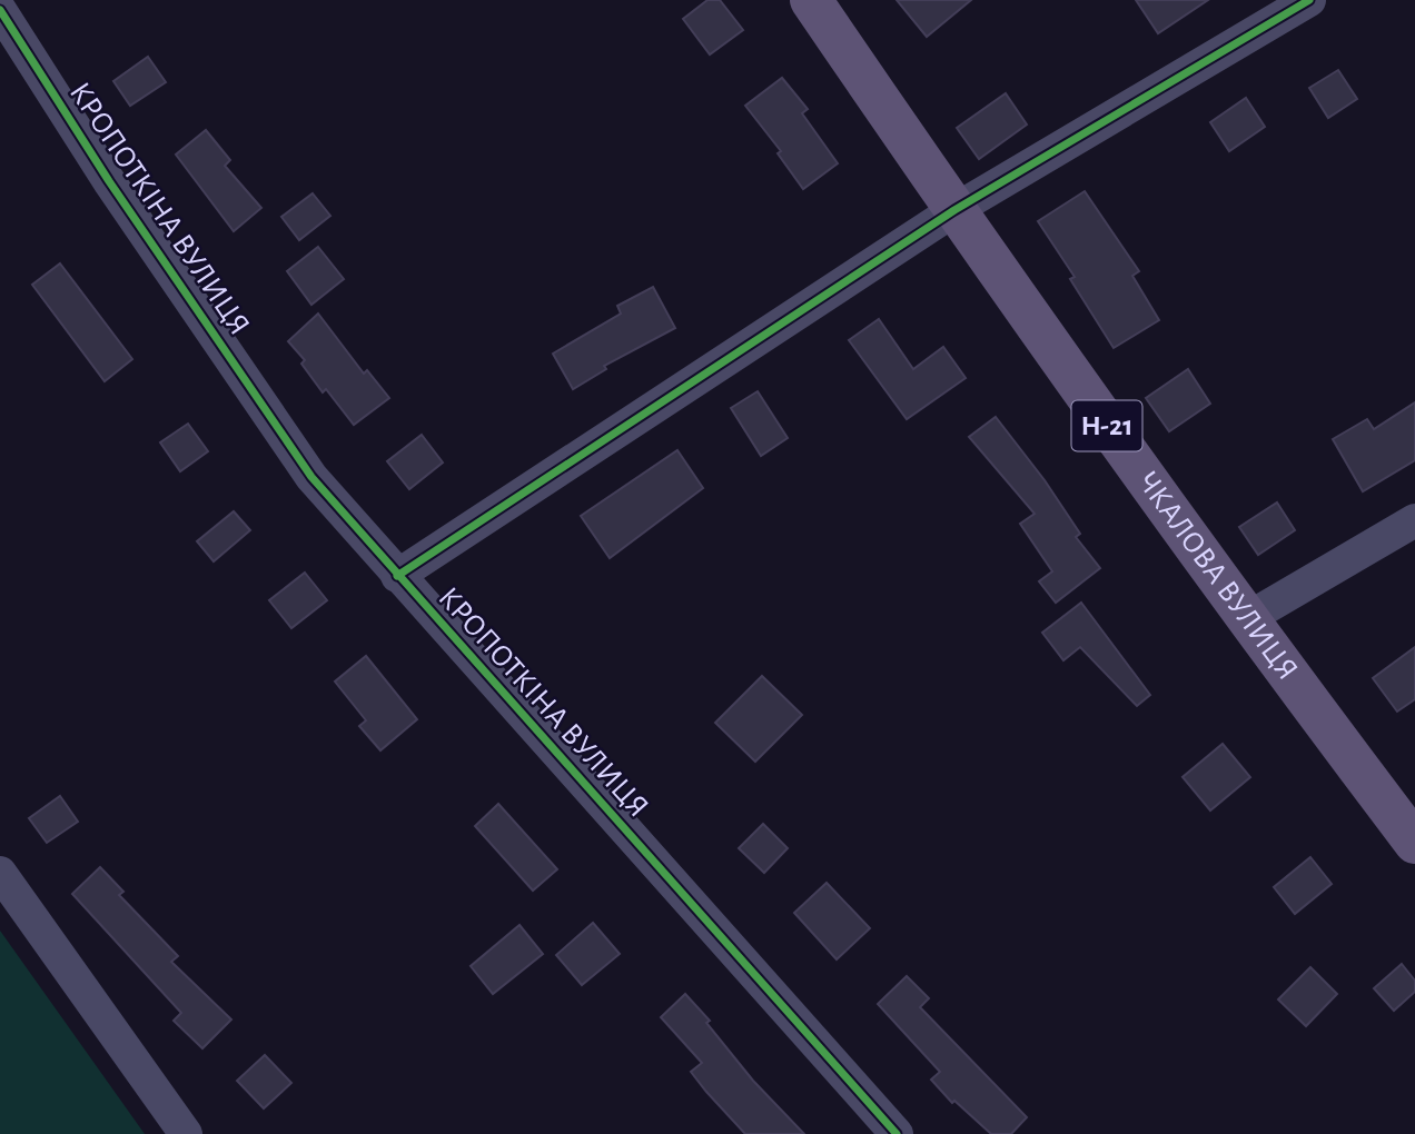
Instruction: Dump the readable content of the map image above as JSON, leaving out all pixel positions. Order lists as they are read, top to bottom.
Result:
{
  "streets": {
    "main road": ["Н-21", "ЧКАЛОВА ВУЛИЦЯ"],
    "street": ["КРОПОТКІНА ВУЛИЦЯ"]
  }
}
